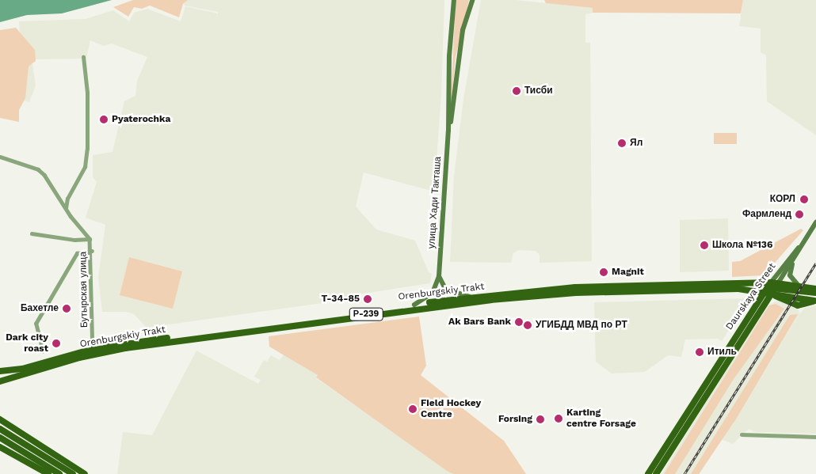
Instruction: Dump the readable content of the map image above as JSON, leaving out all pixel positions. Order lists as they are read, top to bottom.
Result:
{
  "streets": {
    "main road": ["Orenburgskiy Trakt", "Daurskaya Street", "Р-239"],
    "street": ["улица Хади Такташа", "Бутырская улица"]
  },
  "crossings": [
    ["улица Хади Такташа", "Orenburgskiy Trakt"],
    ["Бутырская улица", "Orenburgskiy Trakt"],
    ["Orenburgskiy Trakt", "Daurskaya Street"]
  ],
  "places": [
    "Тисби",
    "Pyaterochka",
    "Ял",
    "КОРЛ",
    "Фармленд",
    "Школа №136",
    "Magnit",
    "T-34-85",
    "Бахетле",
    "Ak Bars Bank",
    "УГИБДД МВД по РТ",
    "Dark city roast",
    "Итиль",
    "Field Hockey Centre",
    "Karting centre Forsage",
    "Forsing"
  ]
}
